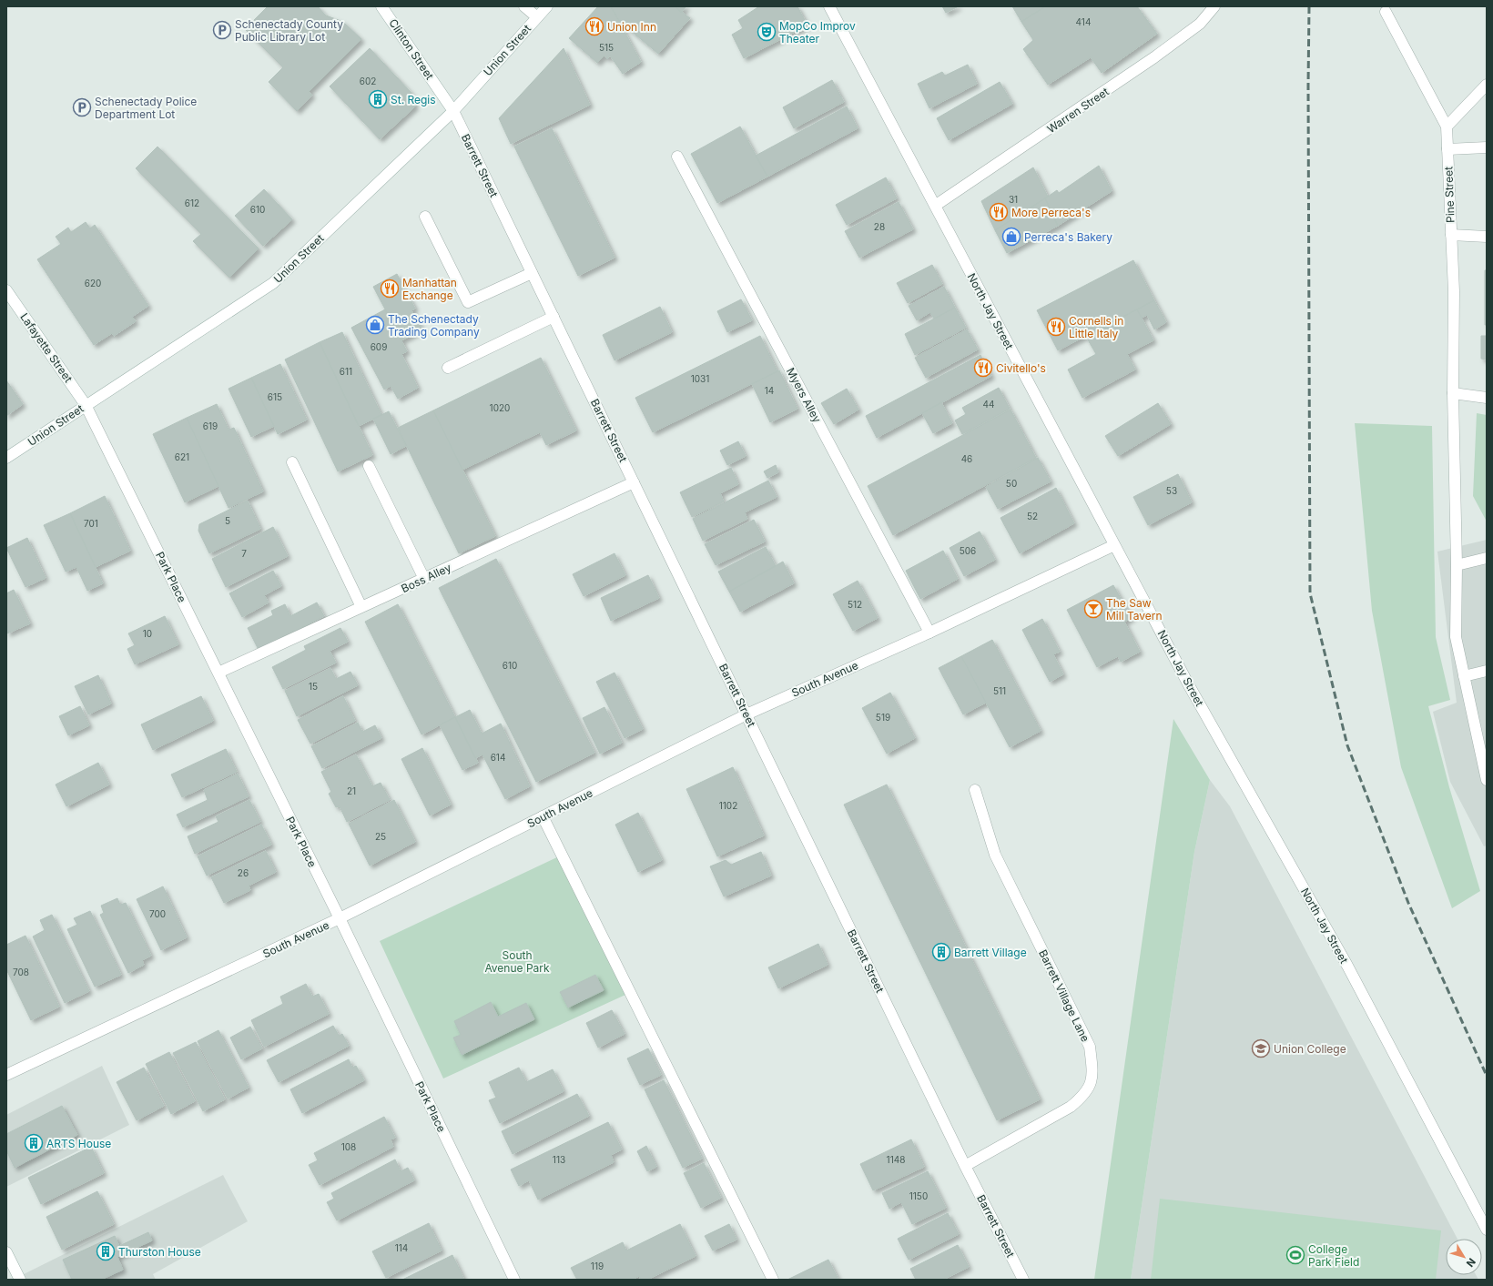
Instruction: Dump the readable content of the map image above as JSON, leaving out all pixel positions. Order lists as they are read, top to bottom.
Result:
{
  "streets": {
    "street": [
      "Clinton Street",
      "Union Street",
      "Warren Street",
      "Barrett Street",
      "Pine Street",
      "North Jay Street",
      "Lafayette Street",
      "Myers Alley",
      "Park Place",
      "Boss Alley",
      "South Avenue",
      "Barrett Village Lane"
    ]
  },
  "crossings": [
    ["Clinton Street", "Union Street"],
    ["Clinton Street", "Barrett Street"],
    ["Union Street", "Barrett Street"],
    ["Union Street", "Lafayette Street"],
    ["Union Street", "Park Place"],
    ["Warren Street", "North Jay Street"],
    ["Barrett Street", "Boss Alley"],
    ["Barrett Street", "South Avenue"],
    ["Barrett Street", "Barrett Village Lane"],
    ["North Jay Street", "South Avenue"],
    ["Lafayette Street", "Park Place"],
    ["Myers Alley", "South Avenue"],
    ["Park Place", "Boss Alley"],
    ["Park Place", "South Avenue"]
  ],
  "parks": ["South Avenue Park"],
  "places": {
    "restaurant": [
      "Union Inn",
      "More Perreca's",
      "Manhattan Exchange",
      "Cornells in Little Italy",
      "Civitello's"
    ],
    "parking": ["Schenectady County Public Library Lot", "Schenectady Police Department Lot"],
    "theatre": ["MopCo Improv Theater"],
    "building": [
      "St. Regis",
      "Barrett Village",
      "ARTS House",
      "Thurston House"
    ],
    "shop": ["Perreca's Bakery", "The Schenectady Trading Company"],
    "bar": ["The Saw Mill Tavern"],
    "school or university": ["Union College"],
    "sports": ["College Park Field"]
  },
  "house_numbers": [
    "414",
    "515",
    "602",
    "31",
    "612",
    "610",
    "28",
    "620",
    "609",
    "611",
    "1031",
    "14",
    "615",
    "44",
    "1020",
    "619",
    "621",
    "46",
    "50",
    "53",
    "52",
    "5",
    "701",
    "506",
    "7",
    "512",
    "10",
    "610",
    "15",
    "511",
    "519",
    "614",
    "21",
    "1102",
    "25",
    "26",
    "700",
    "708",
    "108",
    "113",
    "1148",
    "1150",
    "114",
    "119"
  ],
  "north": "bottom right"
}
